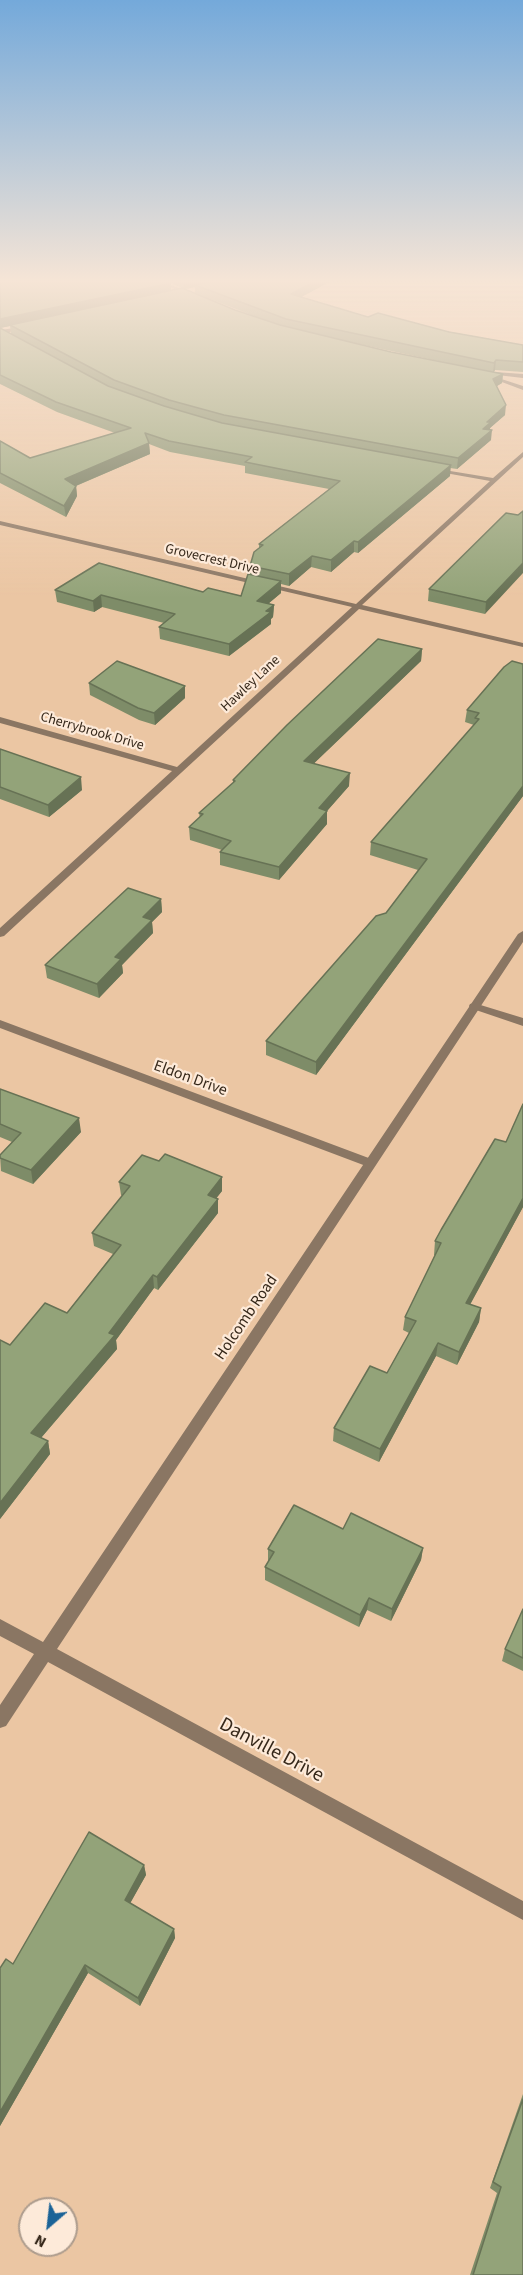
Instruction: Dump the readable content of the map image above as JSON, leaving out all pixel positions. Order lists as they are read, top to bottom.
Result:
{
  "streets": {
    "street": [
      "Grovecrest Drive",
      "Hawley Lane",
      "Cherrybrook Drive",
      "Eldon Drive",
      "Holcomb Road",
      "Danville Drive"
    ]
  },
  "crossings": [
    ["Grovecrest Drive", "Hawley Lane"],
    ["Hawley Lane", "Cherrybrook Drive"],
    ["Eldon Drive", "Holcomb Road"],
    ["Holcomb Road", "Danville Drive"]
  ],
  "north": "bottom left"
}
